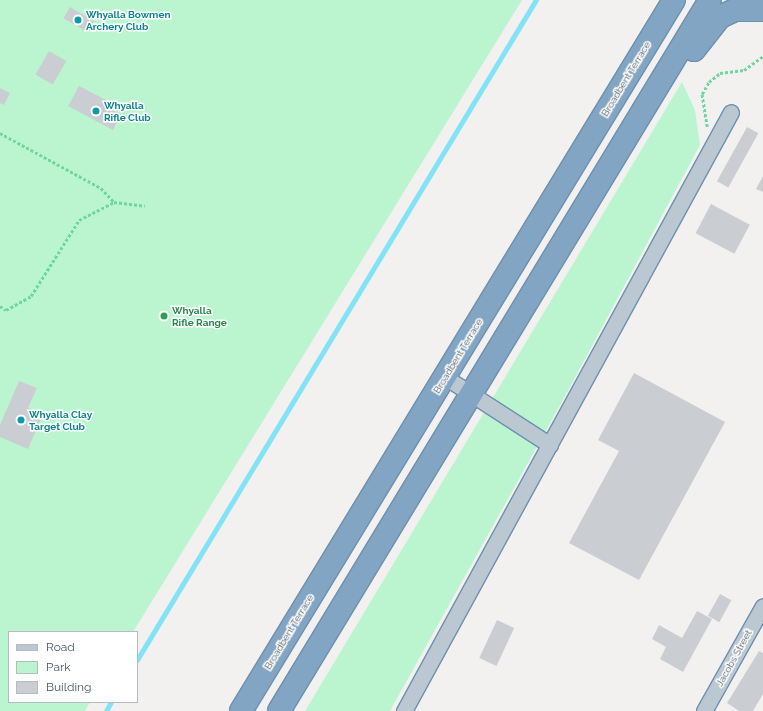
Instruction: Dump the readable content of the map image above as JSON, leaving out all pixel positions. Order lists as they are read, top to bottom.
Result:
{
  "streets": {
    "highway": ["Broadbent Terrace"],
    "street": ["Jacobs Street"]
  },
  "places": [
    "Whyalla Bowmen Archery Club",
    "Whyalla Rifle Club",
    "Whyalla Rifle Range",
    "Whyalla Clay Target Club"
  ],
  "legend": ["Road", "Park", "Building"]
}
